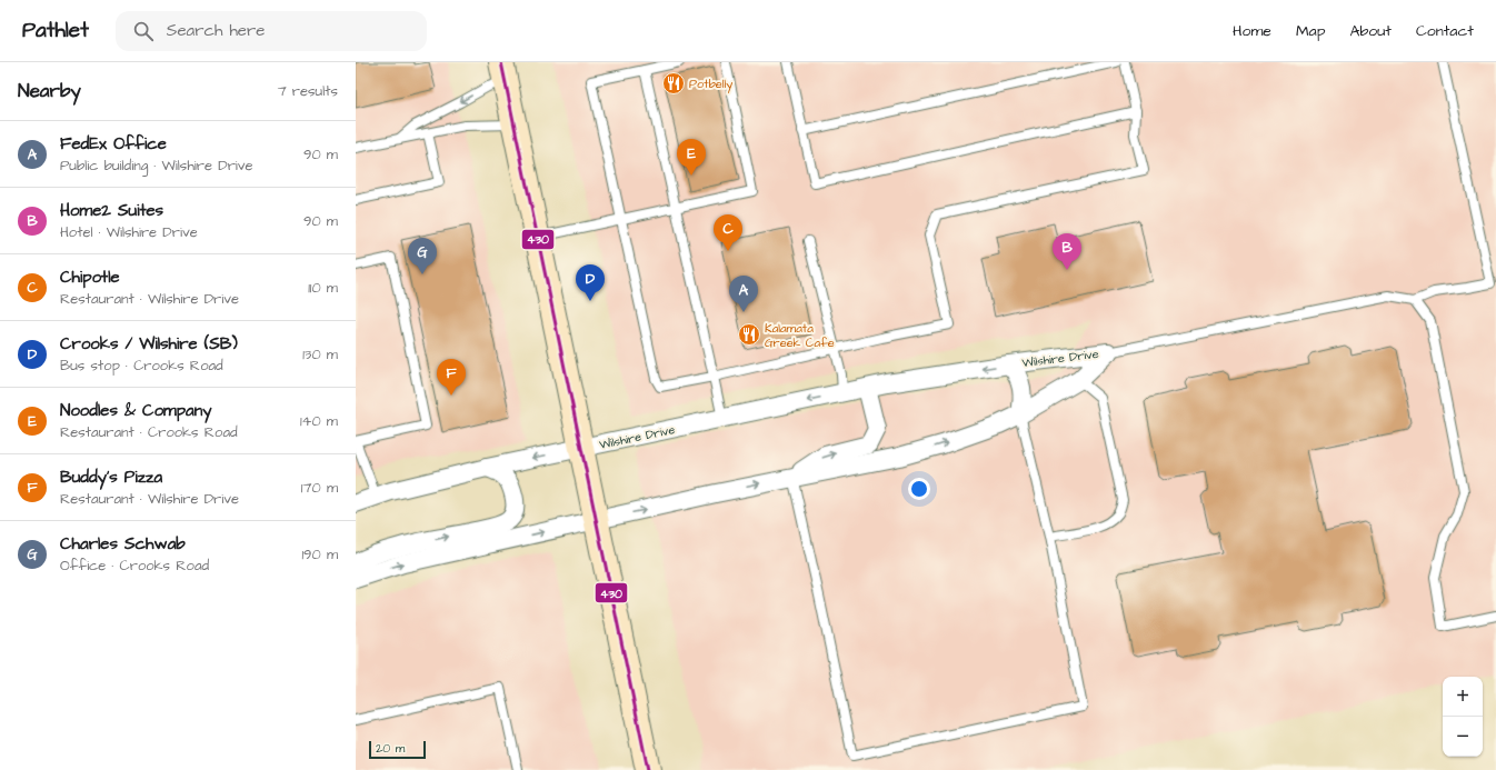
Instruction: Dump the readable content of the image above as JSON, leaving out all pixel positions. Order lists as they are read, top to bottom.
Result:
{
  "streets": {
    "street": ["Wilshire Drive"]
  },
  "places": {
    "restaurant": ["Potbelly", "Kalamata Greek Cafe"]
  },
  "lines": ["transit line 430"],
  "scale_bar": "20 m",
  "page": {
    "header": "Pathlet",
    "search": "Search here",
    "nav": [
      "Home",
      "Map",
      "About",
      "Contact"
    ],
    "heading": ["Nearby", "7 results"],
    "list": [
      {
        "mark": "A",
        "name": "FedEx Office",
        "note": "Public building · Wilshire Drive",
        "value": "90 m"
      },
      {
        "mark": "B",
        "name": "Home2 Suites",
        "note": "Hotel · Wilshire Drive",
        "value": "90 m"
      },
      {
        "mark": "C",
        "name": "Chipotle",
        "note": "Restaurant · Wilshire Drive",
        "value": "110 m"
      },
      {
        "mark": "D",
        "name": "Crooks / Wilshire (SB)",
        "note": "Bus stop · Crooks Road",
        "value": "130 m"
      },
      {
        "mark": "E",
        "name": "Noodles & Company",
        "note": "Restaurant · Crooks Road",
        "value": "140 m"
      },
      {
        "mark": "F",
        "name": "Buddy's Pizza",
        "note": "Restaurant · Wilshire Drive",
        "value": "170 m"
      },
      {
        "mark": "G",
        "name": "Charles Schwab",
        "note": "Office · Crooks Road",
        "value": "190 m"
      }
    ],
    "pins": [
      "E",
      "C",
      "B",
      "G",
      "D",
      "A",
      "F"
    ],
    "map_buttons": ["+", "−"],
    "scale": "20 m"
  }
}
